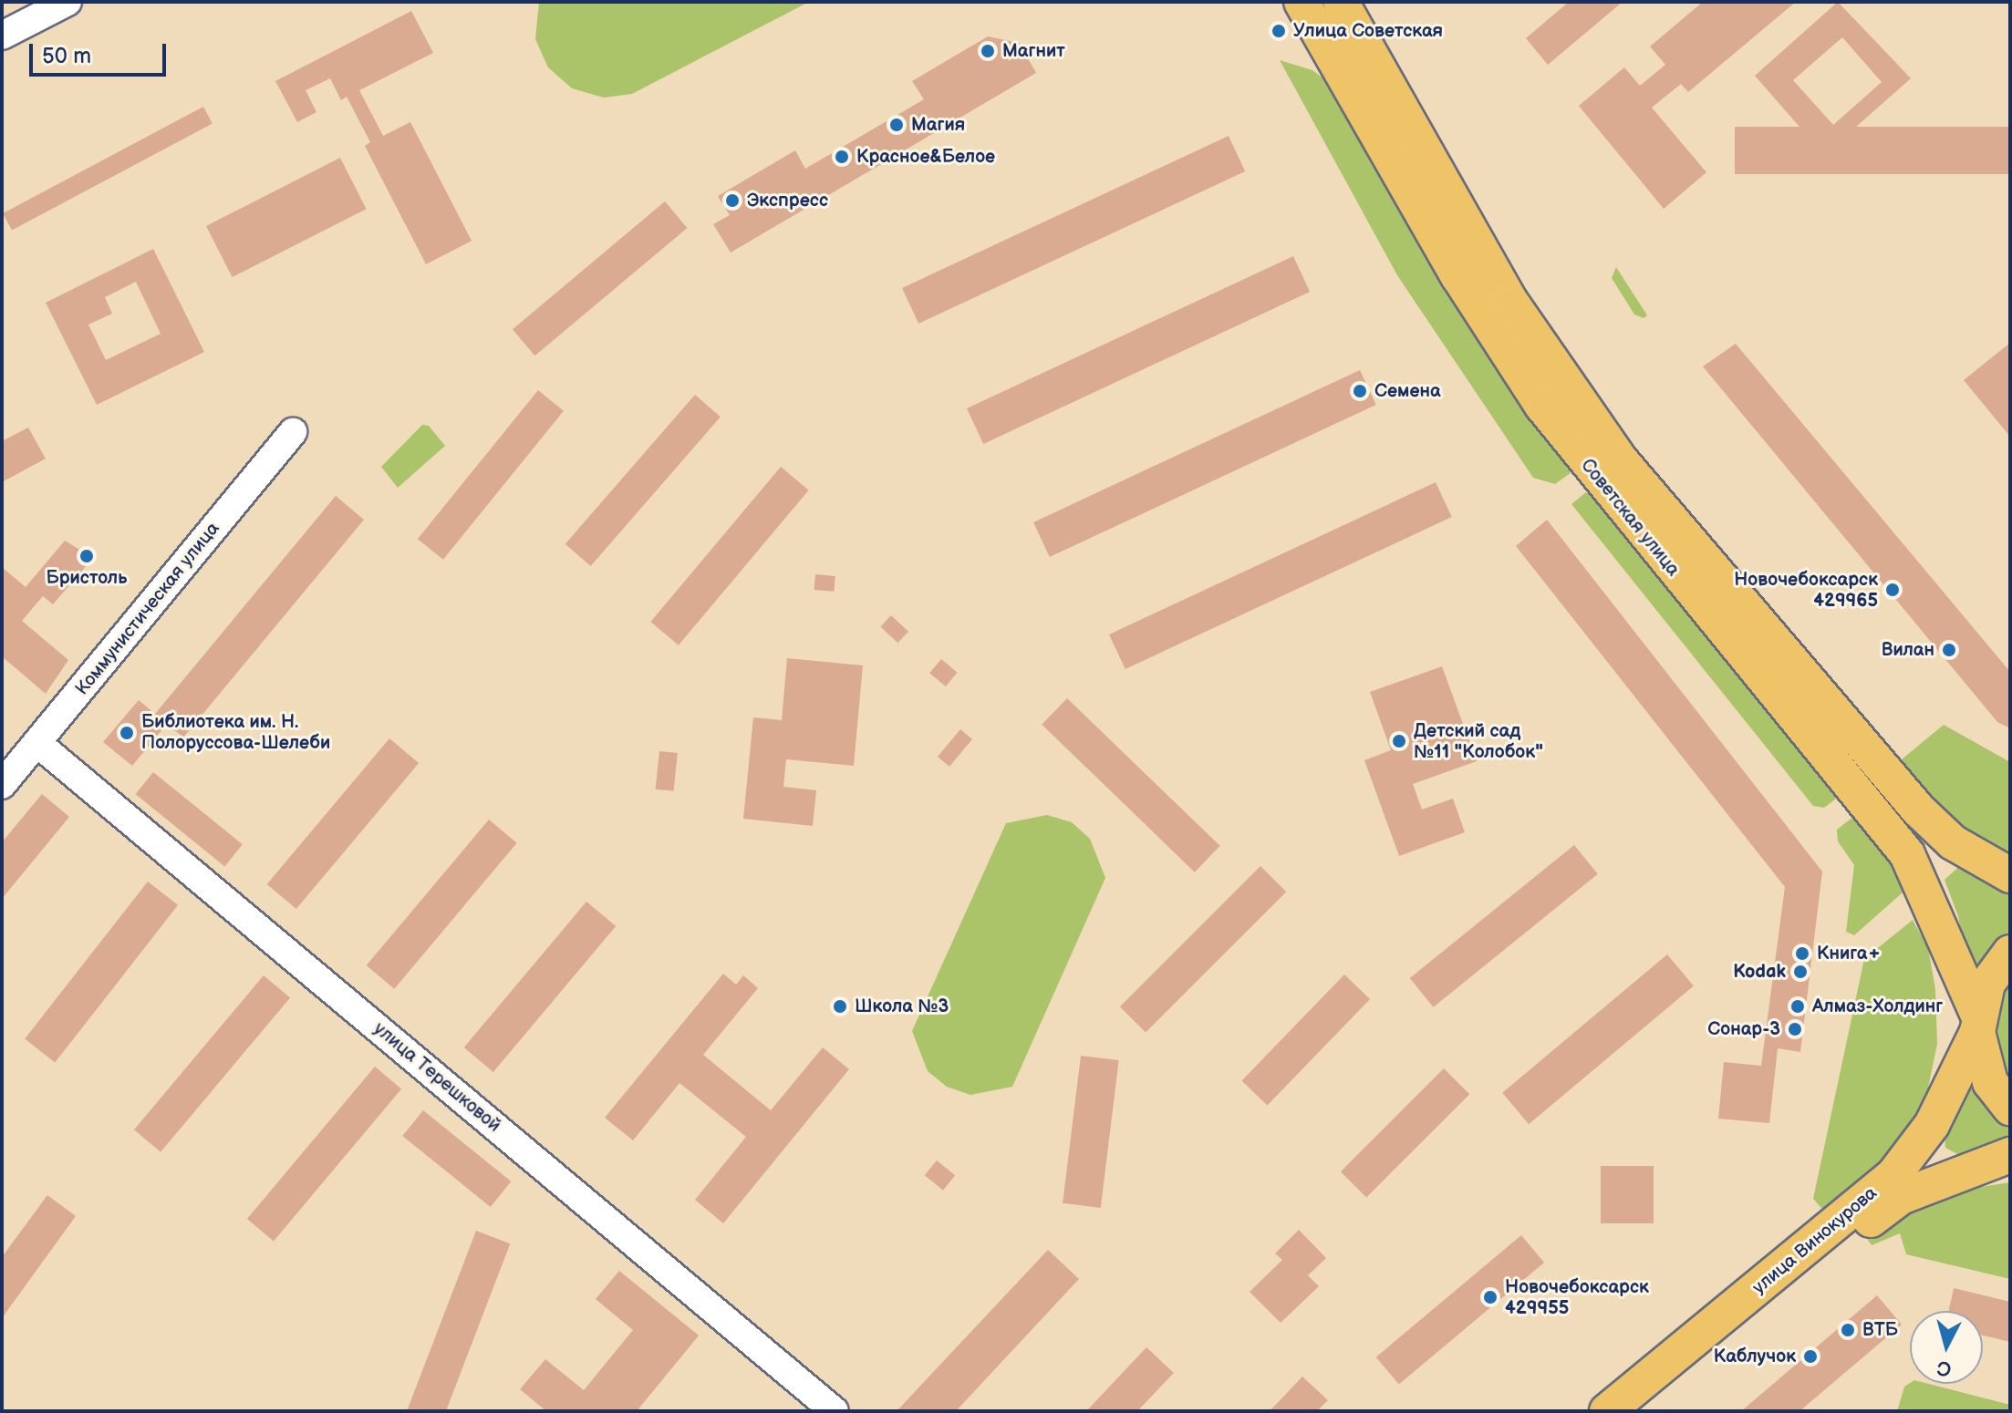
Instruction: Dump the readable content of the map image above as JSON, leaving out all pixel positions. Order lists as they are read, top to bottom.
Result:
{
  "streets": {
    "main road": ["Советская улица", "улица Винокурова"],
    "street": ["Коммунистическая улица", "улица Терешковой"]
  },
  "crossings": [
    ["Советская улица", "улица Винокурова"],
    ["Коммунистическая улица", "улица Терешковой"]
  ],
  "places": [
    "Улица Советская",
    "Магнит",
    "Магия",
    "Красное&Белое",
    "Экспресс",
    "Семена",
    "Бристоль",
    "Новочебоксарск 429965",
    "Вилан",
    "Библиотека им. Н. Полоруссова-Шелеби",
    "Детский сад №11 \"Колобок\"",
    "Книга+",
    "Kodak",
    "Школа №3",
    "Алмаз-Холдинг",
    "Сонар-3",
    "Новочебоксарск 429955",
    "ВТБ",
    "Каблучок"
  ],
  "scale_bar": "50 m",
  "north": "bottom"
}
